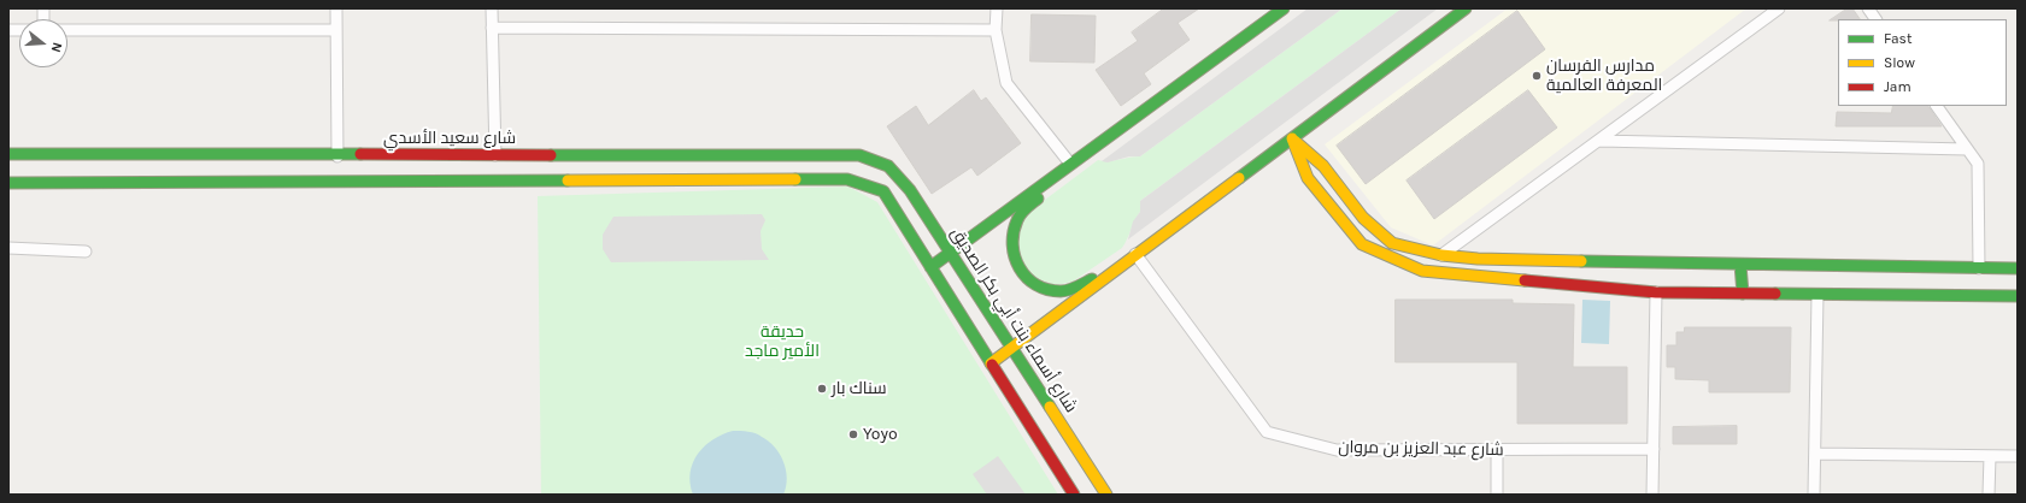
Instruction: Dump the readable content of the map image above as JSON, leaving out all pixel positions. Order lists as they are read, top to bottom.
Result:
{
  "streets": {
    "street": ["شارع سعيد الأسدي", "شارع أسماء بنت أبي بكر الصديق", "شارع عبد العزيز بن مروان"]
  },
  "crossings": [
    ["شارع سعيد الأسدي", "شارع أسماء بنت أبي بكر الصديق"]
  ],
  "parks": ["حديقة الأمير ماجد"],
  "places": ["مدارس الفرسان المعرفة العالمية", "سناك بار", "Yoyo"],
  "legend": ["Fast", "Slow", "Jam"],
  "north": "right"
}
